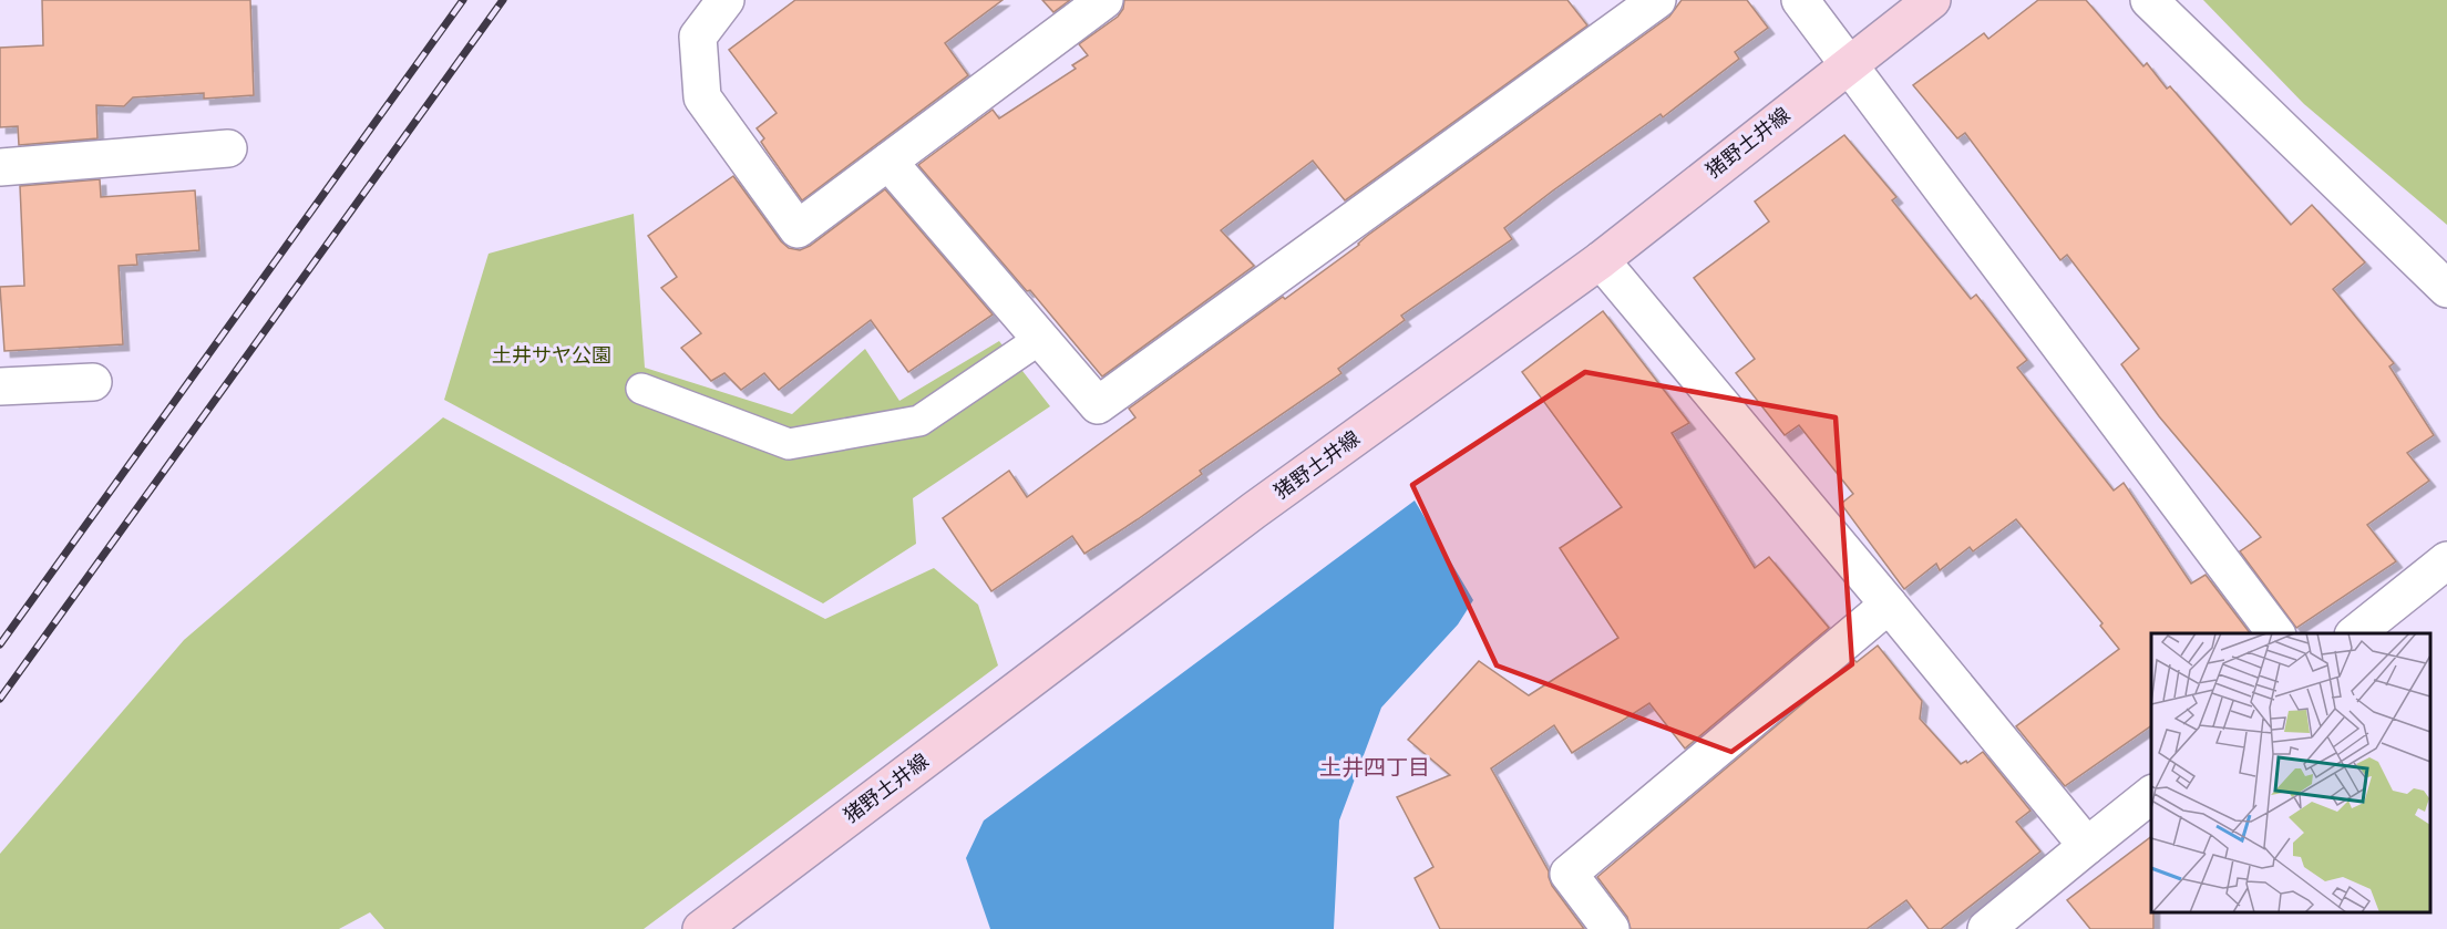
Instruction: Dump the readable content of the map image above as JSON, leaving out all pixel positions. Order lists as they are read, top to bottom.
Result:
{
  "streets": {
    "main road": ["猪野土井線"]
  },
  "districts": ["土井四丁目"],
  "parks": ["土井サヤ公園"]
}
